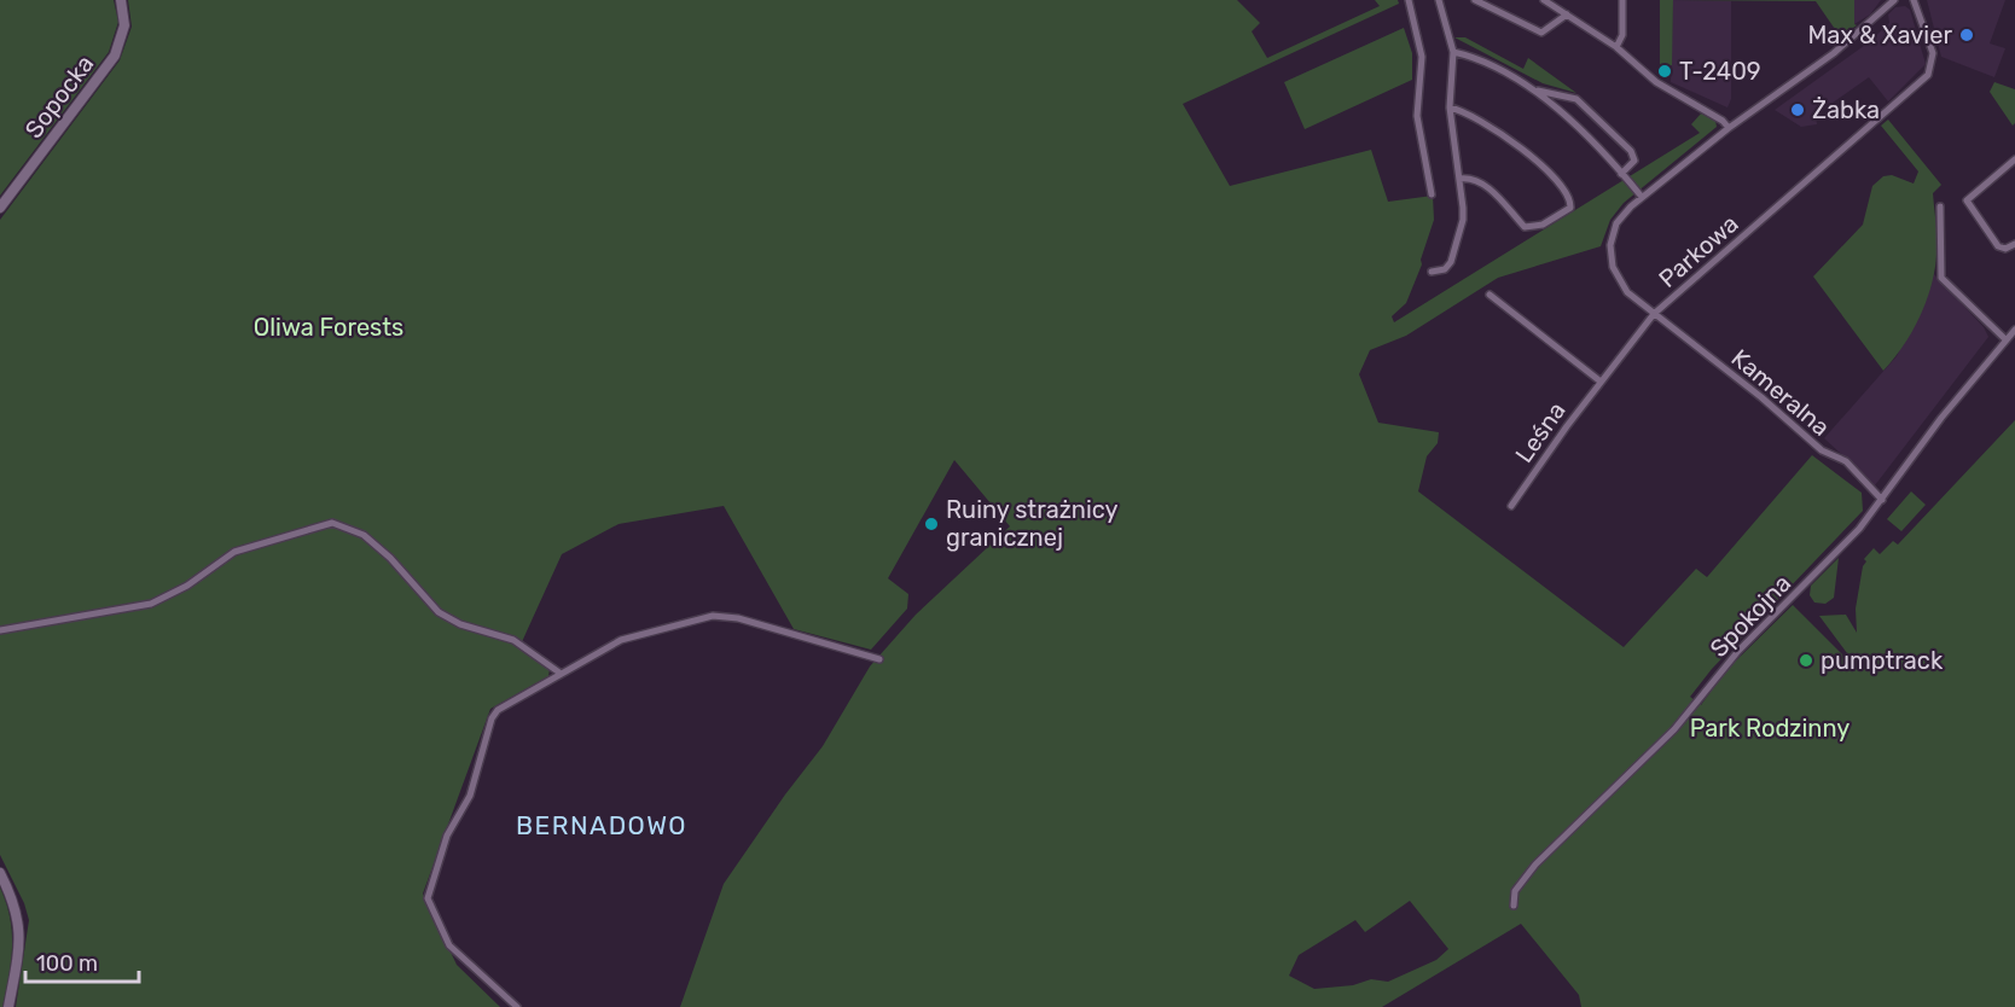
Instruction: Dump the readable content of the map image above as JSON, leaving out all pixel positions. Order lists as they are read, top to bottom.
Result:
{
  "streets": {
    "main road": ["Sopocka"],
    "street": [
      "Parkowa",
      "Kameralna",
      "Leśna",
      "Spokojna"
    ]
  },
  "crossings": [
    ["Parkowa", "Kameralna"],
    ["Parkowa", "Leśna"],
    ["Kameralna", "Leśna"],
    ["Kameralna", "Spokojna"]
  ],
  "districts": ["BERNADOWO"],
  "parks": ["Oliwa Forests", "Park Rodzinny"],
  "places": [
    "Max & Xavier",
    "T-2409",
    "Żabka",
    "Ruiny strażnicy granicznej",
    "pumptrack"
  ],
  "scale_bar": "100 m"
}
